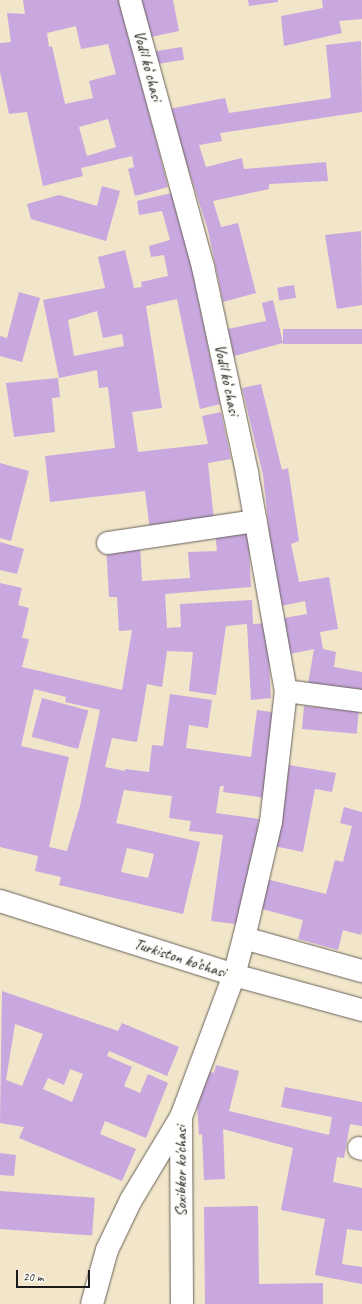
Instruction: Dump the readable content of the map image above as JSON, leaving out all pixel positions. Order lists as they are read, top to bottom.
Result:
{
  "streets": {
    "street": ["Vodil koʻchasi", "Turkiston ko’chasi", "Soxibkor ko'chasi"]
  },
  "crossings": [
    ["Vodil koʻchasi", "Soxibkor ko'chasi"],
    ["Turkiston ko’chasi", "Soxibkor ko'chasi"]
  ],
  "scale_bar": "20 m"
}
